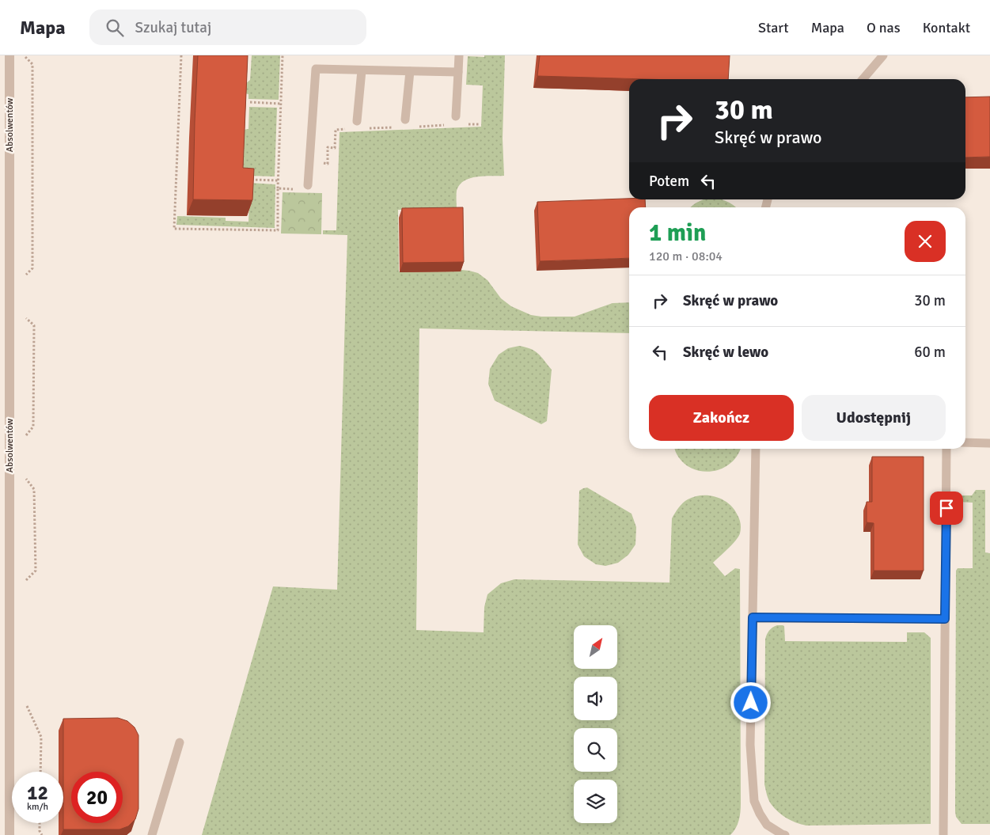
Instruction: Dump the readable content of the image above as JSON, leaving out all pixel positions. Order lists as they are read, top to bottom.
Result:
{
  "streets": {
    "street": ["Absolwentów"]
  },
  "north": "top right",
  "page": {
    "header": "Mapa",
    "search": "Szukaj tutaj",
    "nav": [
      "Start",
      "Mapa",
      "O nas",
      "Kontakt"
    ],
    "turn": ["30 m", "Skręć w prawo"],
    "then": "Potem",
    "heading": ["1 min", "120 m · 08:04"],
    "list": [
      {
        "name": "Skręć w prawo",
        "value": "30 m"
      },
      {
        "name": "Skręć w lewo",
        "value": "60 m"
      }
    ],
    "buttons": ["Zakończ", "Udostępnij"],
    "speed": "12 km/h",
    "limit": "20"
  }
}
